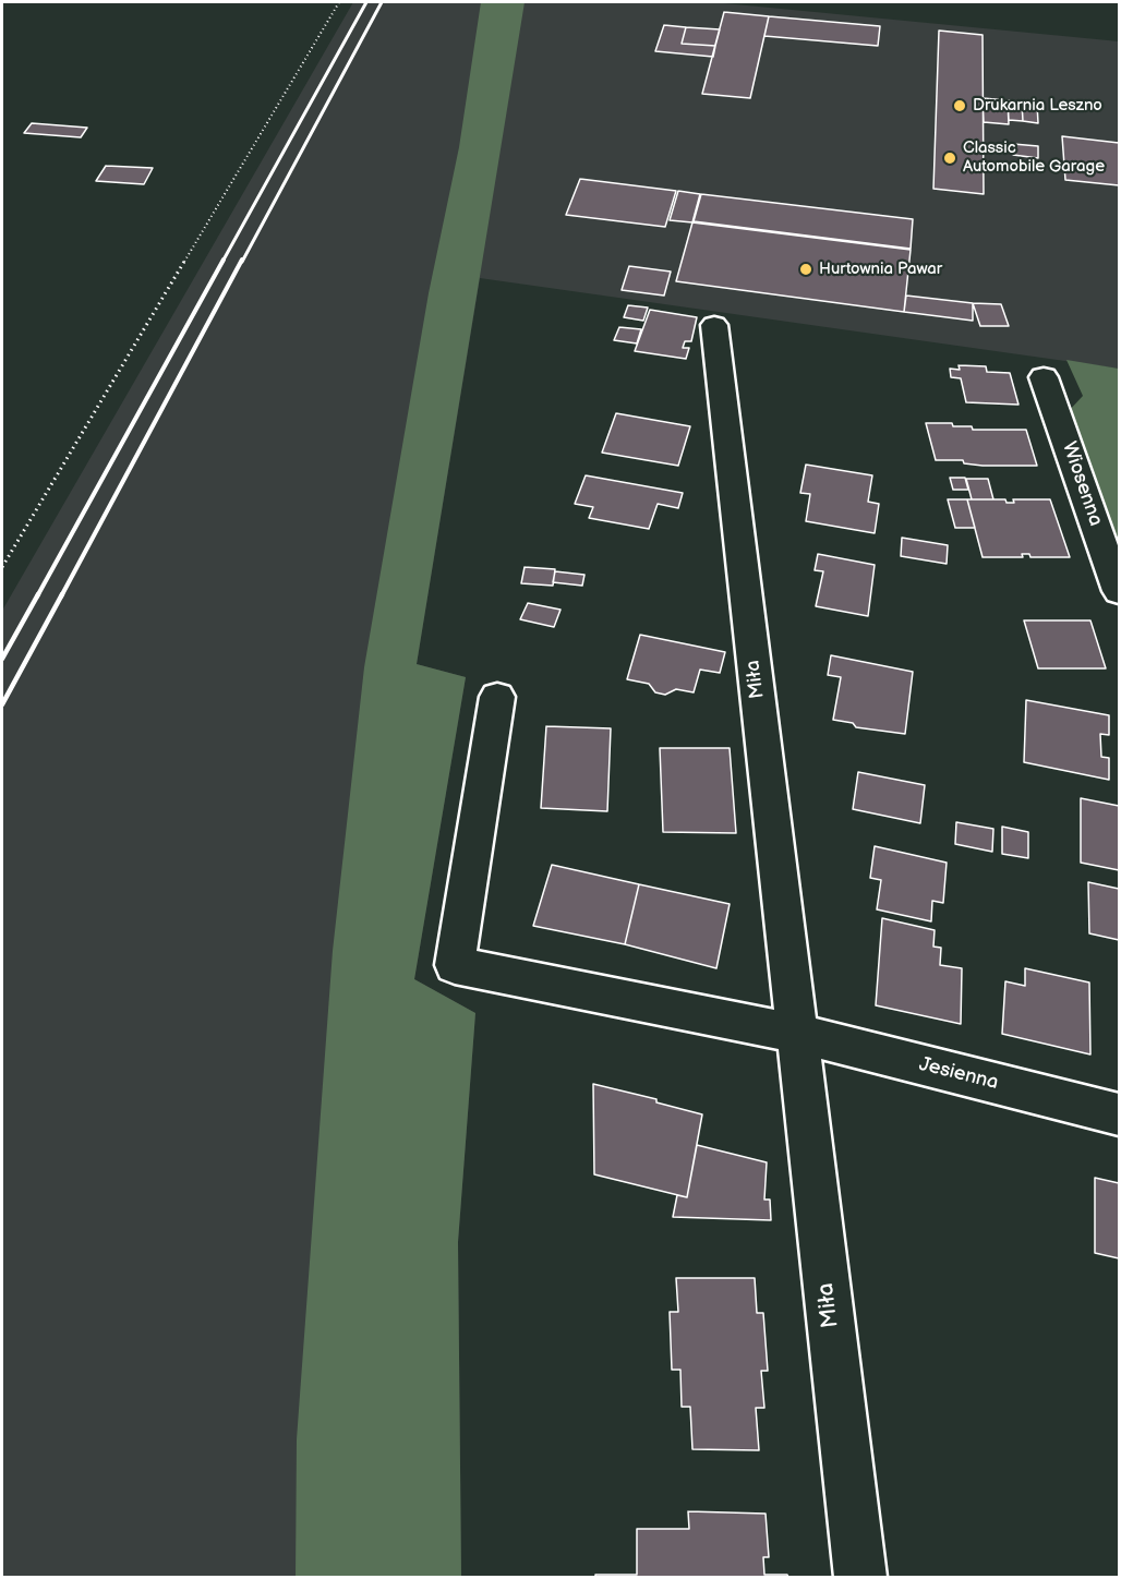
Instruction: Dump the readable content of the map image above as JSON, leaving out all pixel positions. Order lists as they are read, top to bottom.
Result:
{
  "streets": {
    "street": ["Wiosenna", "Miła", "Jesienna"]
  },
  "crossings": [
    ["Miła", "Jesienna"]
  ],
  "places": ["Drukarnia Leszno", "Classic Automobile Garage", "Hurtownia Pawar"]
}
